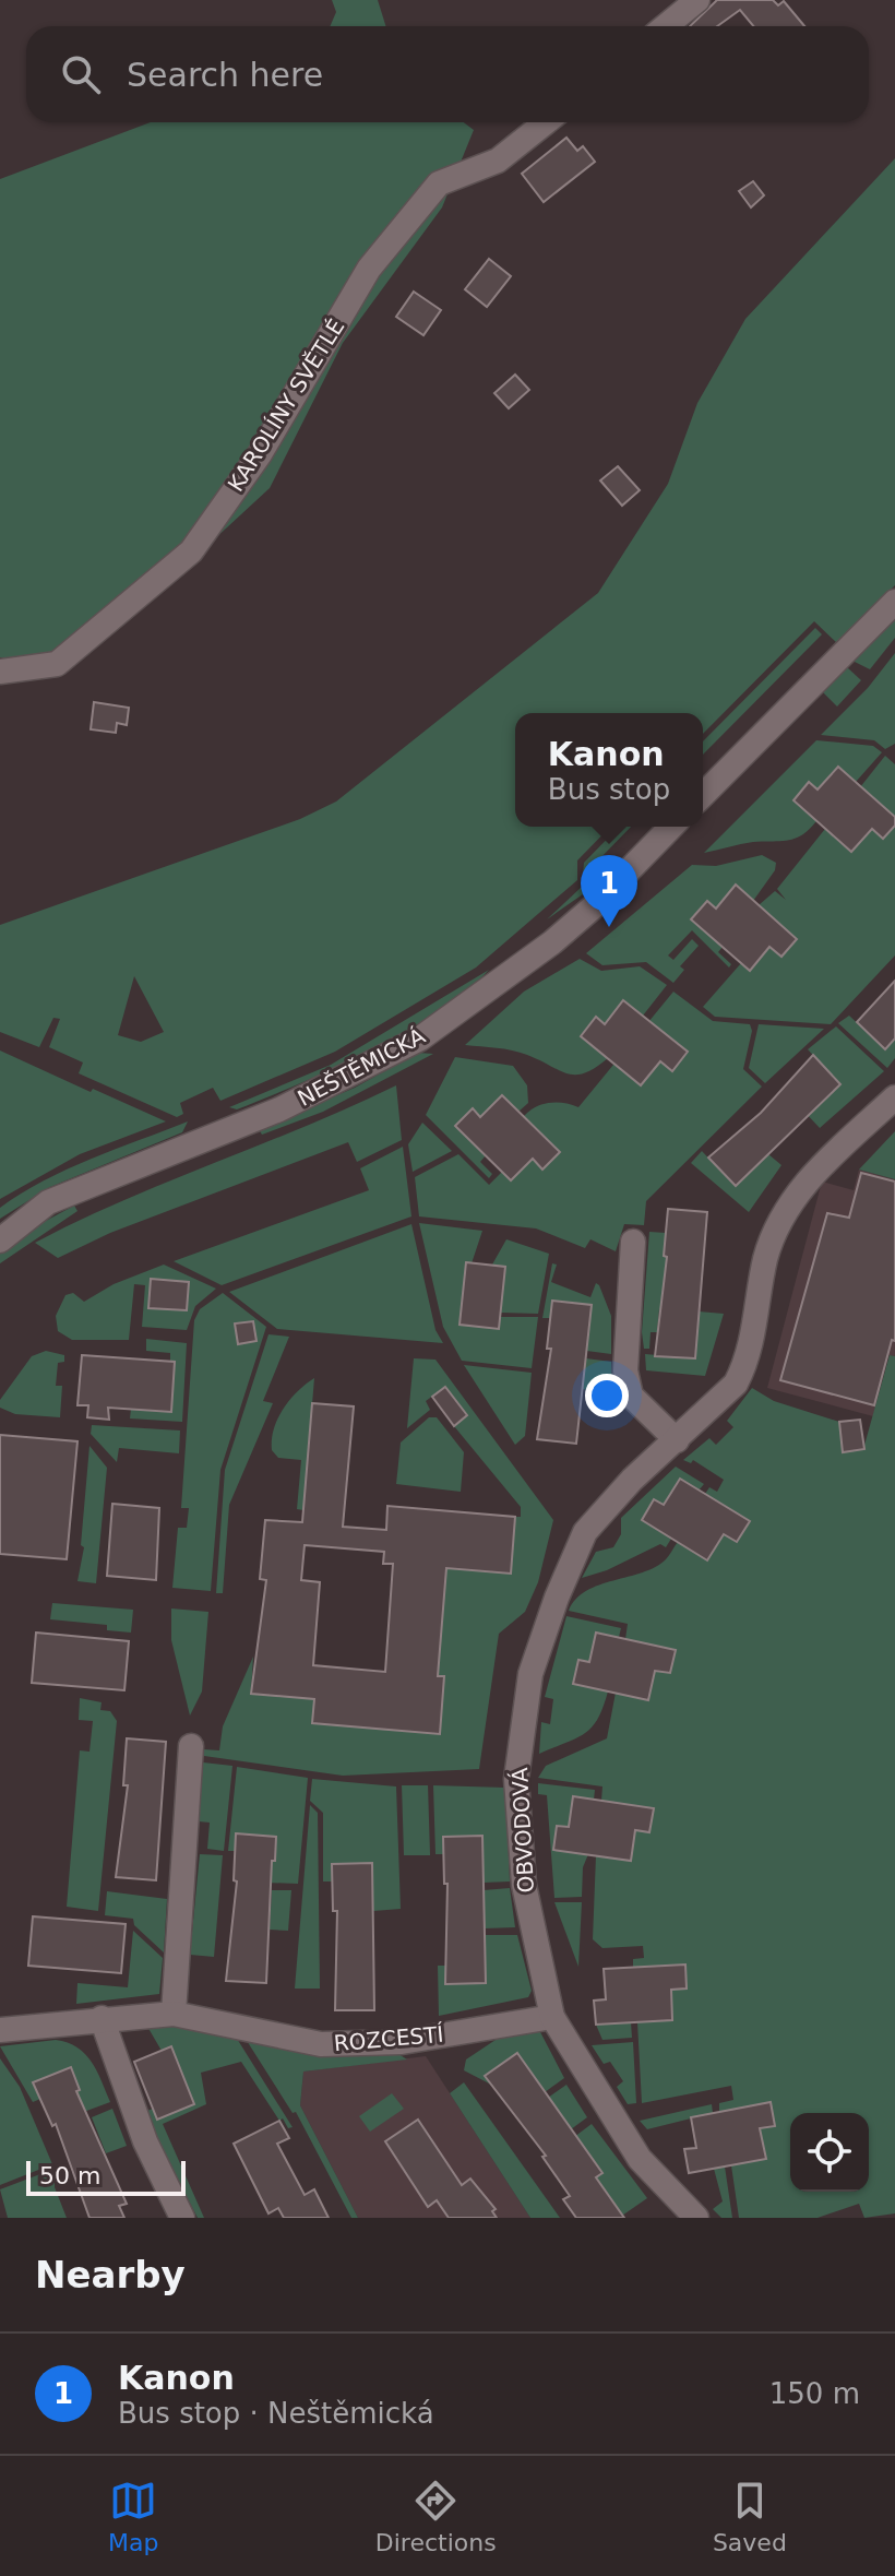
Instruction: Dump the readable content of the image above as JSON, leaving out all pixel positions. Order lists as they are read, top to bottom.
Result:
{
  "streets": {
    "street": [
      "KAROLÍNY SVĚTLÉ",
      "NEŠTĚMICKÁ",
      "OBVODOVÁ",
      "ROZCESTÍ"
    ]
  },
  "crossings": [
    ["OBVODOVÁ", "ROZCESTÍ"]
  ],
  "scale_bar": "50 m",
  "page": {
    "search": "Search here",
    "popup": ["Kanon", "Bus stop"],
    "pins": "1",
    "scale": "50 m",
    "heading": "Nearby",
    "list": [
      {
        "mark": "1",
        "name": "Kanon",
        "note": "Bus stop · Neštěmická",
        "value": "150 m"
      }
    ],
    "nav": ["Map", "Directions", "Saved"]
  }
}
